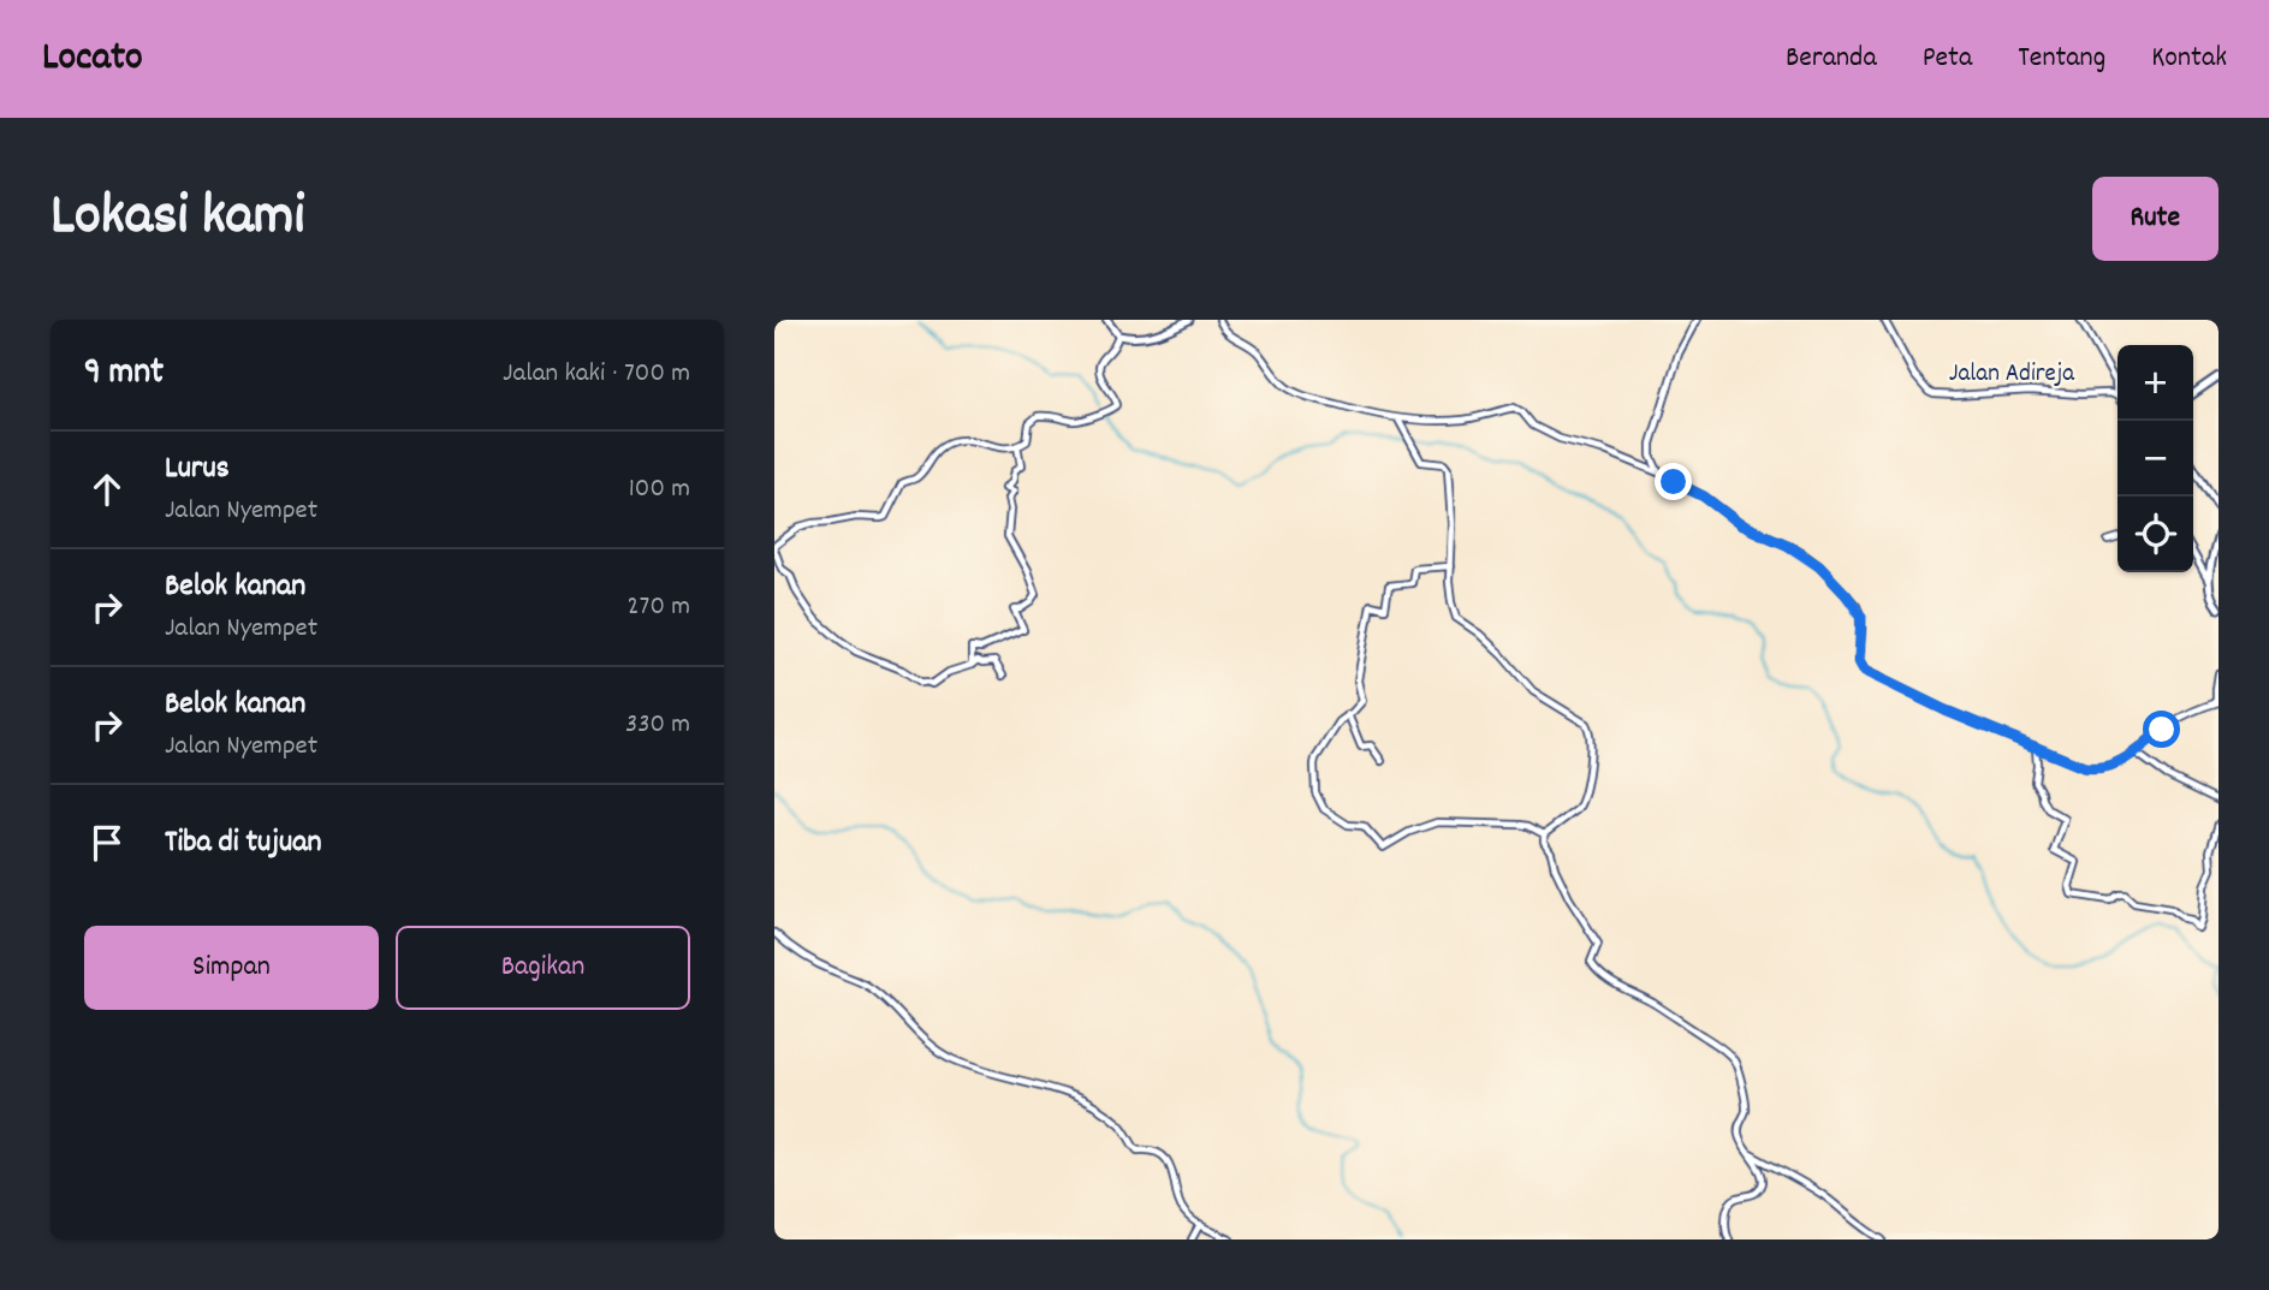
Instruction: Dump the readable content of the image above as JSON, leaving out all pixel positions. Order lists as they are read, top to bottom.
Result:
{
  "streets": {
    "street": ["Jalan Adireja"]
  },
  "page": {
    "header": "Locato",
    "nav": [
      "Beranda",
      "Peta",
      "Tentang",
      "Kontak"
    ],
    "title": "Lokasi kami",
    "buttons": [
      "Rute",
      ["Simpan", "Bagikan"]
    ],
    "heading": ["9 mnt", "Jalan kaki · 700 m"],
    "map_buttons": ["+", "−"],
    "list": [
      ["Lurus", "Jalan Nyempet", "100 m"],
      ["Belok kanan", "Jalan Nyempet", "270 m"],
      ["Belok kanan", "Jalan Nyempet", "330 m"],
      "Tiba di tujuan"
    ]
  }
}
